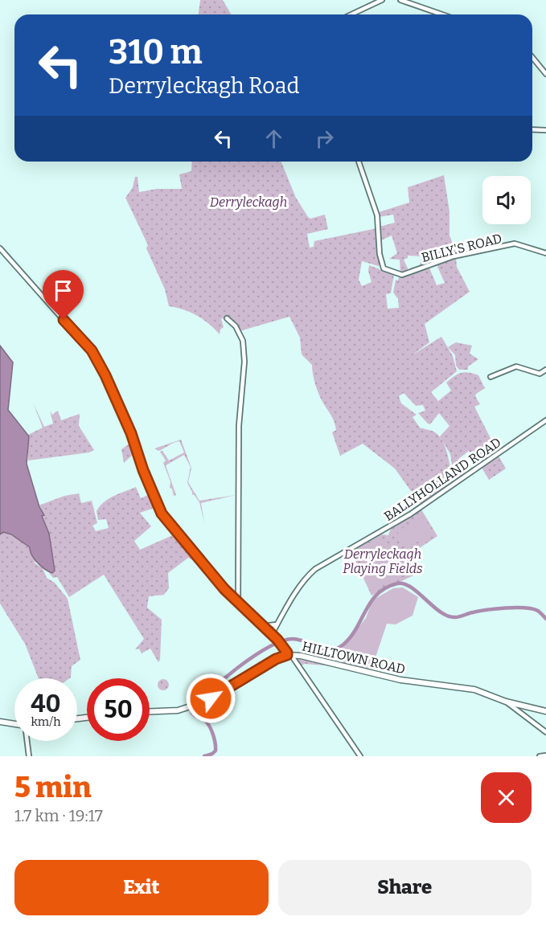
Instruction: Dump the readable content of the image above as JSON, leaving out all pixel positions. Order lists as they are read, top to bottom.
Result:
{
  "streets": {
    "main road": ["HILLTOWN ROAD"],
    "street": ["BILLY'S ROAD", "BALLYHOLLAND ROAD"]
  },
  "parks": ["Derryleckagh", "Derryleckagh Playing Fields"],
  "page": {
    "turn": ["310 m", "Derryleckagh Road"],
    "speed": "40 km/h",
    "limit": "50",
    "heading": ["5 min", "1.7 km · 19:17"],
    "buttons": ["Exit", "Share"]
  }
}
